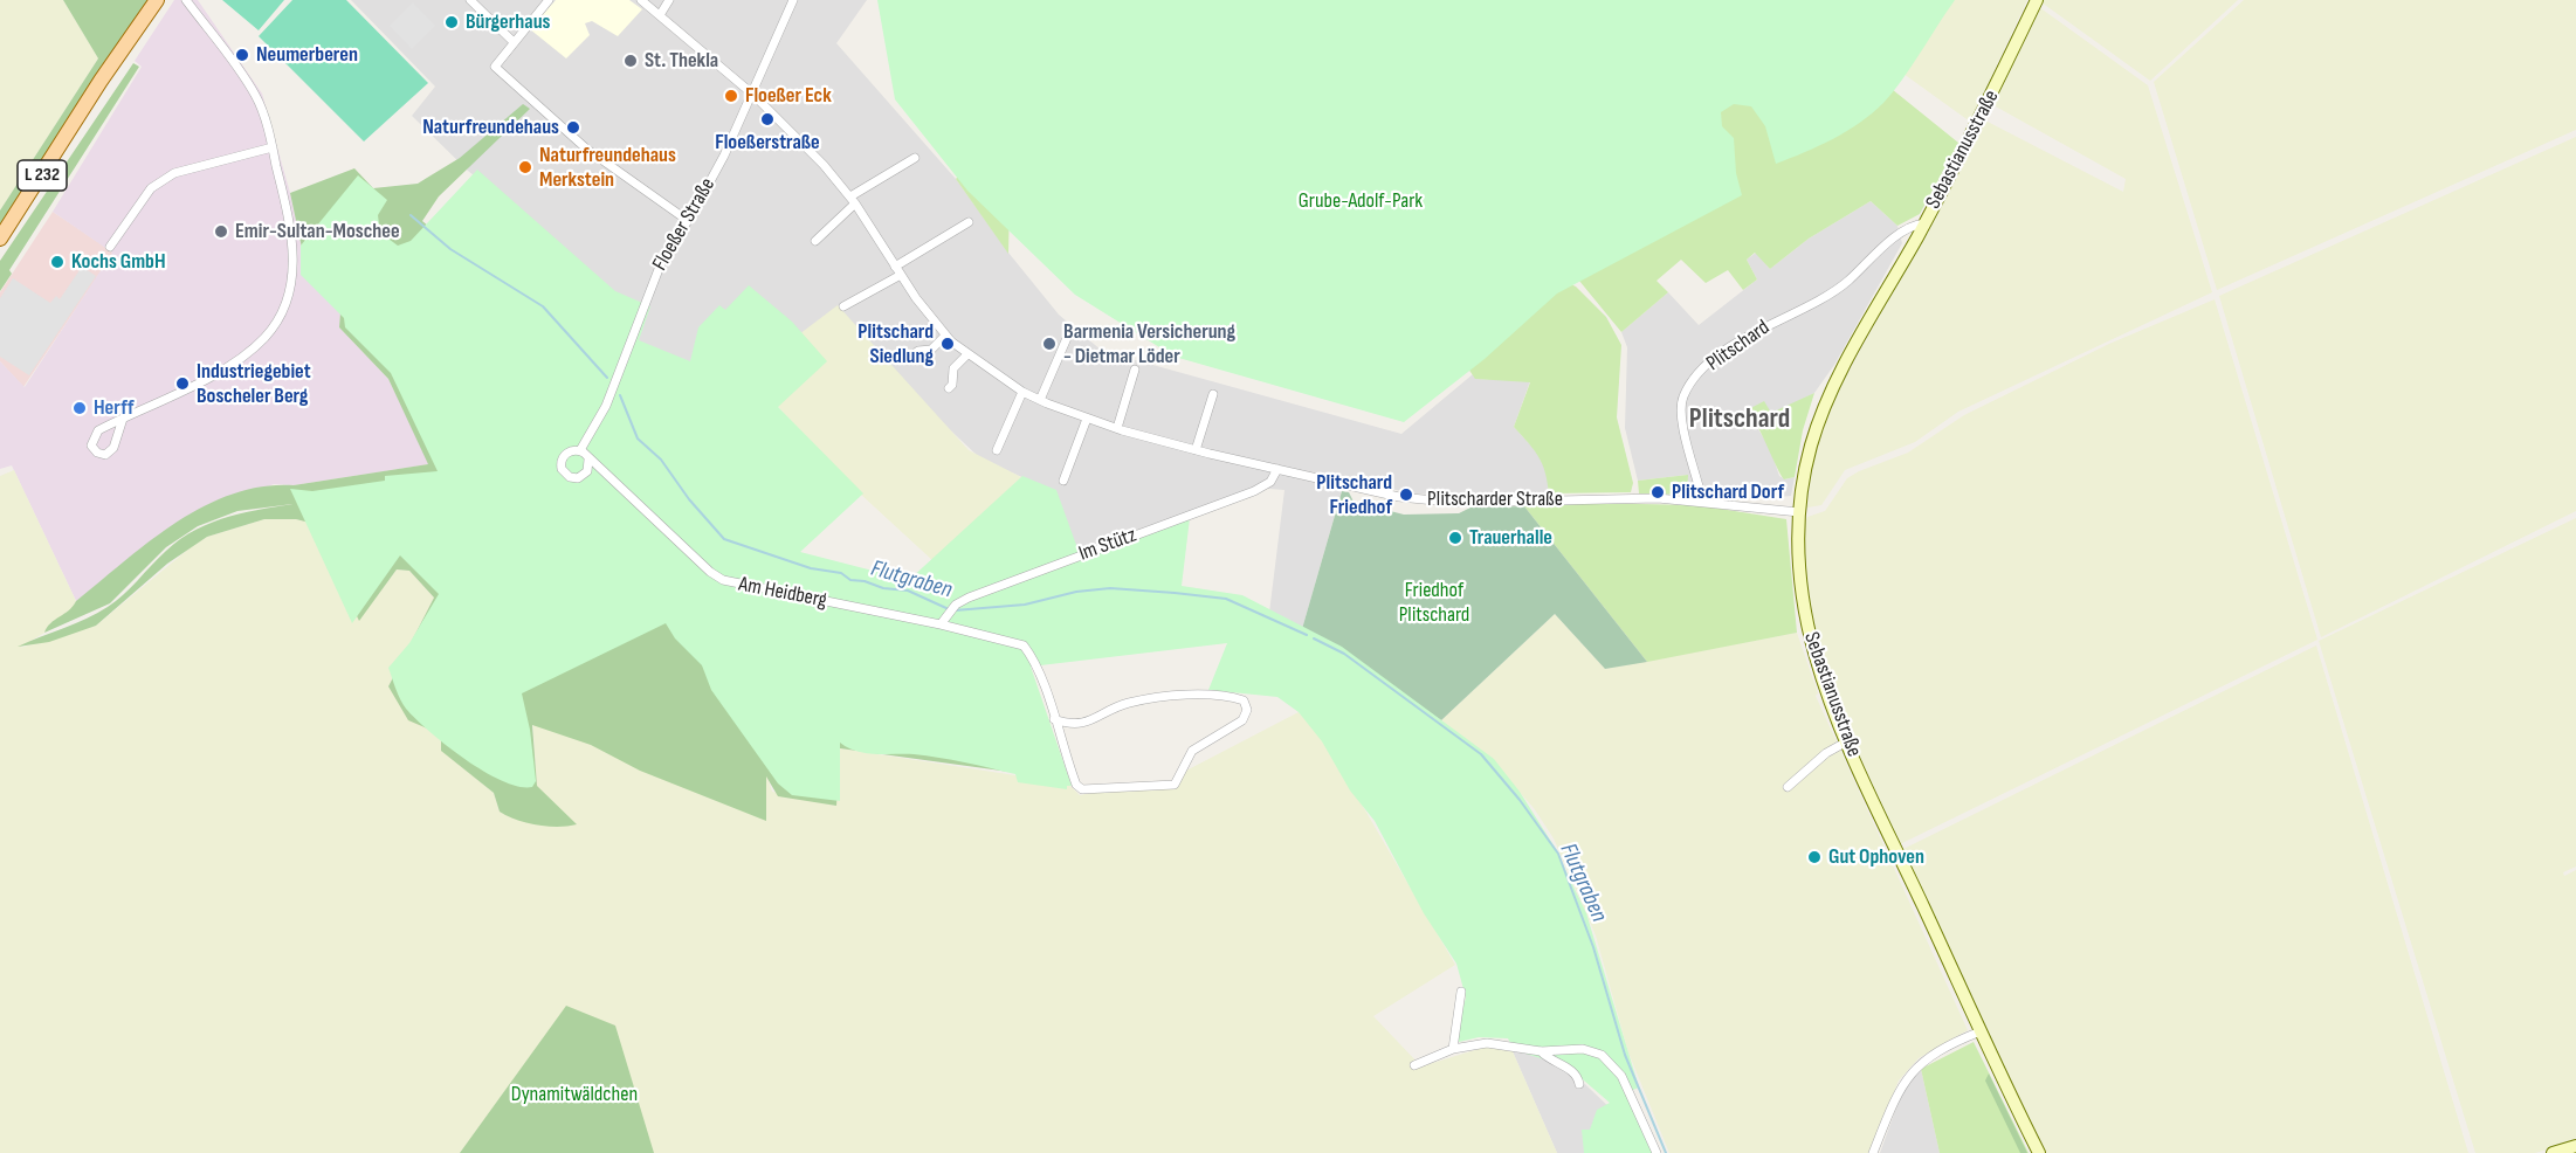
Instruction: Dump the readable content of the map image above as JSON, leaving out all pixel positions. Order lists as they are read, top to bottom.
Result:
{
  "streets": {
    "main road": ["L 232"],
    "street": [
      "Sebastianusstraße",
      "Floeßer Straße",
      "Plitschard",
      "Plitscharder Straße",
      "Im Stütz",
      "Am Heidberg"
    ]
  },
  "crossings": [
    ["Sebastianusstraße", "Plitschard"],
    ["Sebastianusstraße", "Plitscharder Straße"],
    ["Floeßer Straße", "Plitscharder Straße"],
    ["Floeßer Straße", "Am Heidberg"],
    ["Plitschard", "Plitscharder Straße"],
    ["Plitscharder Straße", "Im Stütz"],
    ["Im Stütz", "Am Heidberg"]
  ],
  "districts": ["Plitschard"],
  "water": ["Flutgraben"],
  "parks": ["Grube-Adolf-Park", "Friedhof Plitschard", "Dynamitwäldchen"],
  "places": [
    "Bürgerhaus",
    "Neumerberen",
    "St. Thekla",
    "Floeßer Eck",
    "Floeßerstraße",
    "Naturfreundehaus",
    "Naturfreundehaus Merkstein",
    "Emir-Sultan-Moschee",
    "Kochs GmbH",
    "Plitschard Siedlung",
    "Barmenia Versicherung - Dietmar Löder",
    "Industriegebiet Boscheler Berg",
    "Herff",
    "Plitschard Dorf",
    "Plitschard Friedhof",
    "Trauerhalle",
    "Gut Ophoven"
  ]
}
